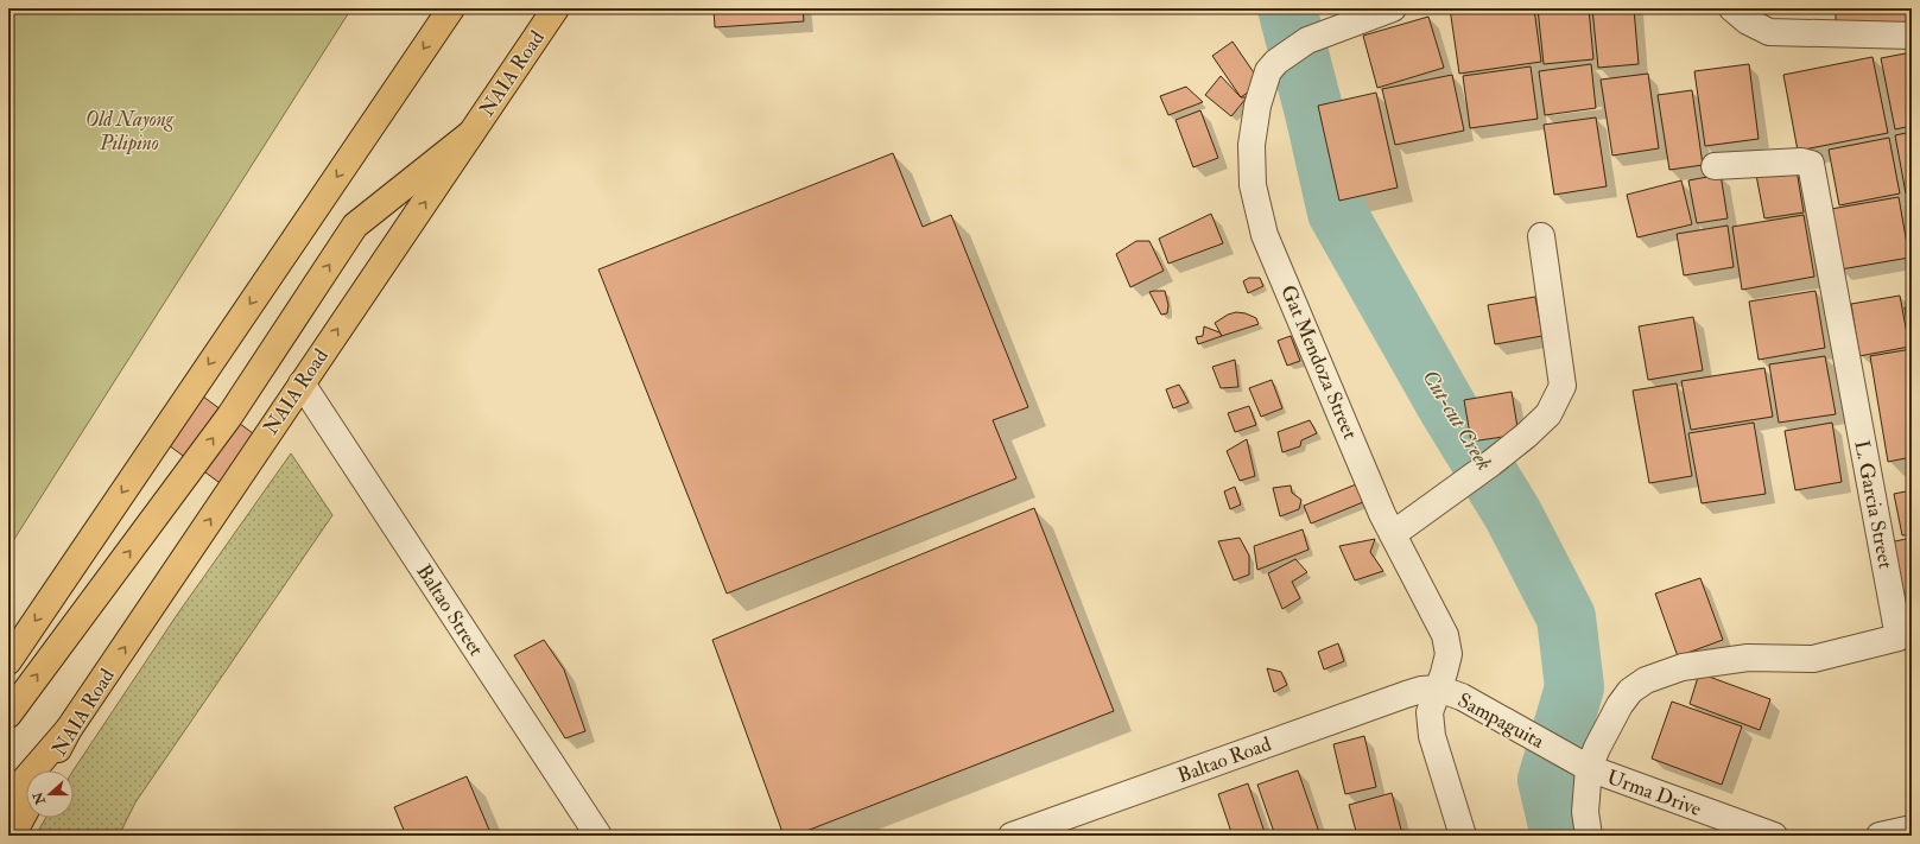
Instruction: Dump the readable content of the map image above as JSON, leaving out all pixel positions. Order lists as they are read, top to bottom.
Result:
{
  "streets": {
    "main road": ["NAIA Road"],
    "street": [
      "Gat Mendoza Street",
      "L. Garcia Street",
      "Baltao Street",
      "Sampaguita",
      "Baltao Road",
      "Urma Drive"
    ]
  },
  "crossings": [
    ["NAIA Road", "Baltao Street"],
    ["Gat Mendoza Street", "Sampaguita"],
    ["Gat Mendoza Street", "Baltao Road"],
    ["L. Garcia Street", "Urma Drive"],
    ["Sampaguita", "Baltao Road"],
    ["Sampaguita", "Urma Drive"]
  ],
  "water": ["Cut-cut Creek"],
  "parks": ["Old Nayong Pilipino"],
  "north": "left"
}
